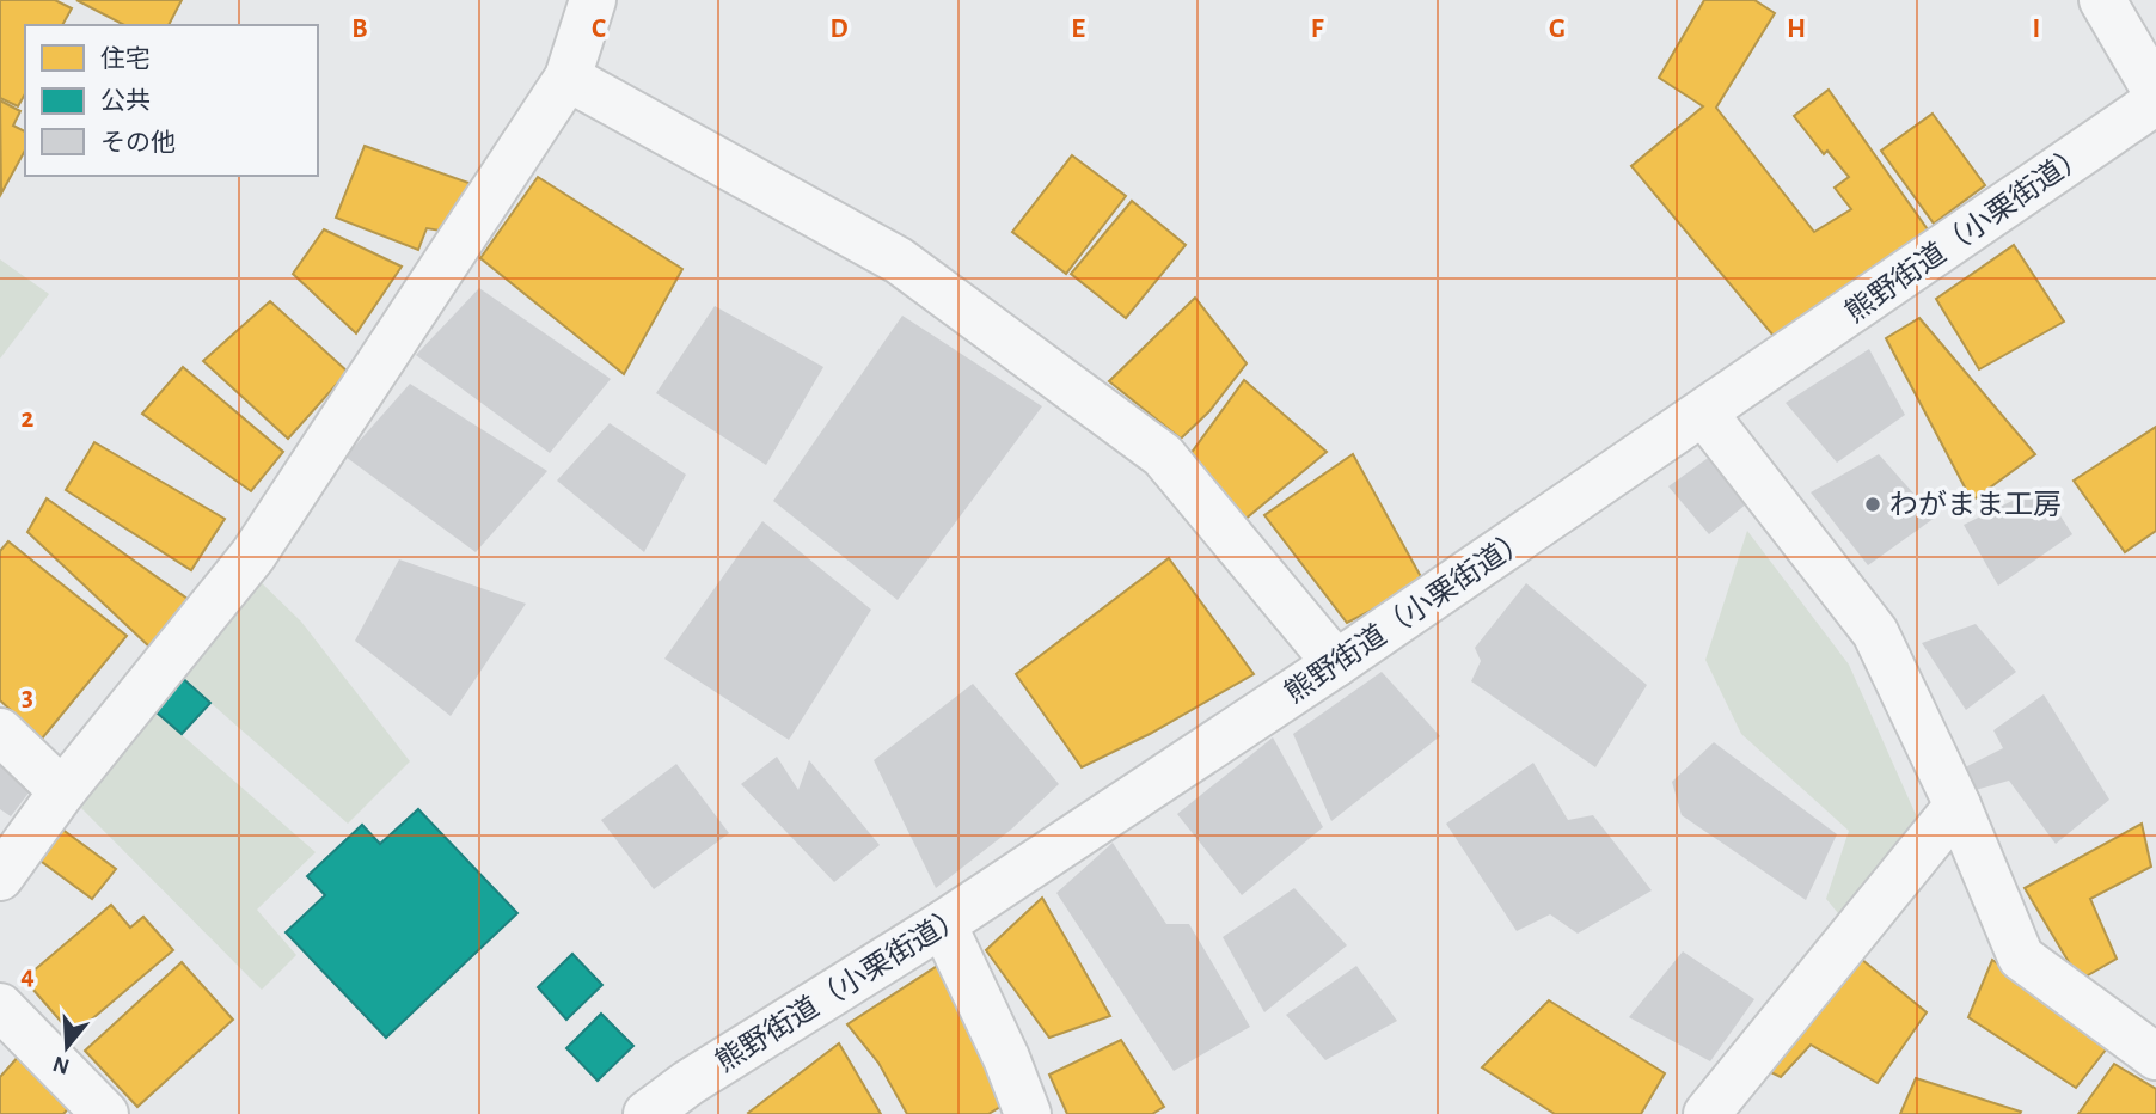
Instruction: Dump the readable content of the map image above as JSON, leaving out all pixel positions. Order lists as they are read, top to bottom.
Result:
{
  "streets": {
    "street": ["熊野街道（小栗街道）"]
  },
  "places": ["わがまま工房"],
  "legend": ["住宅", "公共", "その他"],
  "north": "bottom",
  "grid": {
    "columns": [
      "B",
      "C",
      "D",
      "E",
      "F",
      "G",
      "H",
      "I"
    ],
    "rows": ["2", "3", "4"]
  }
}
